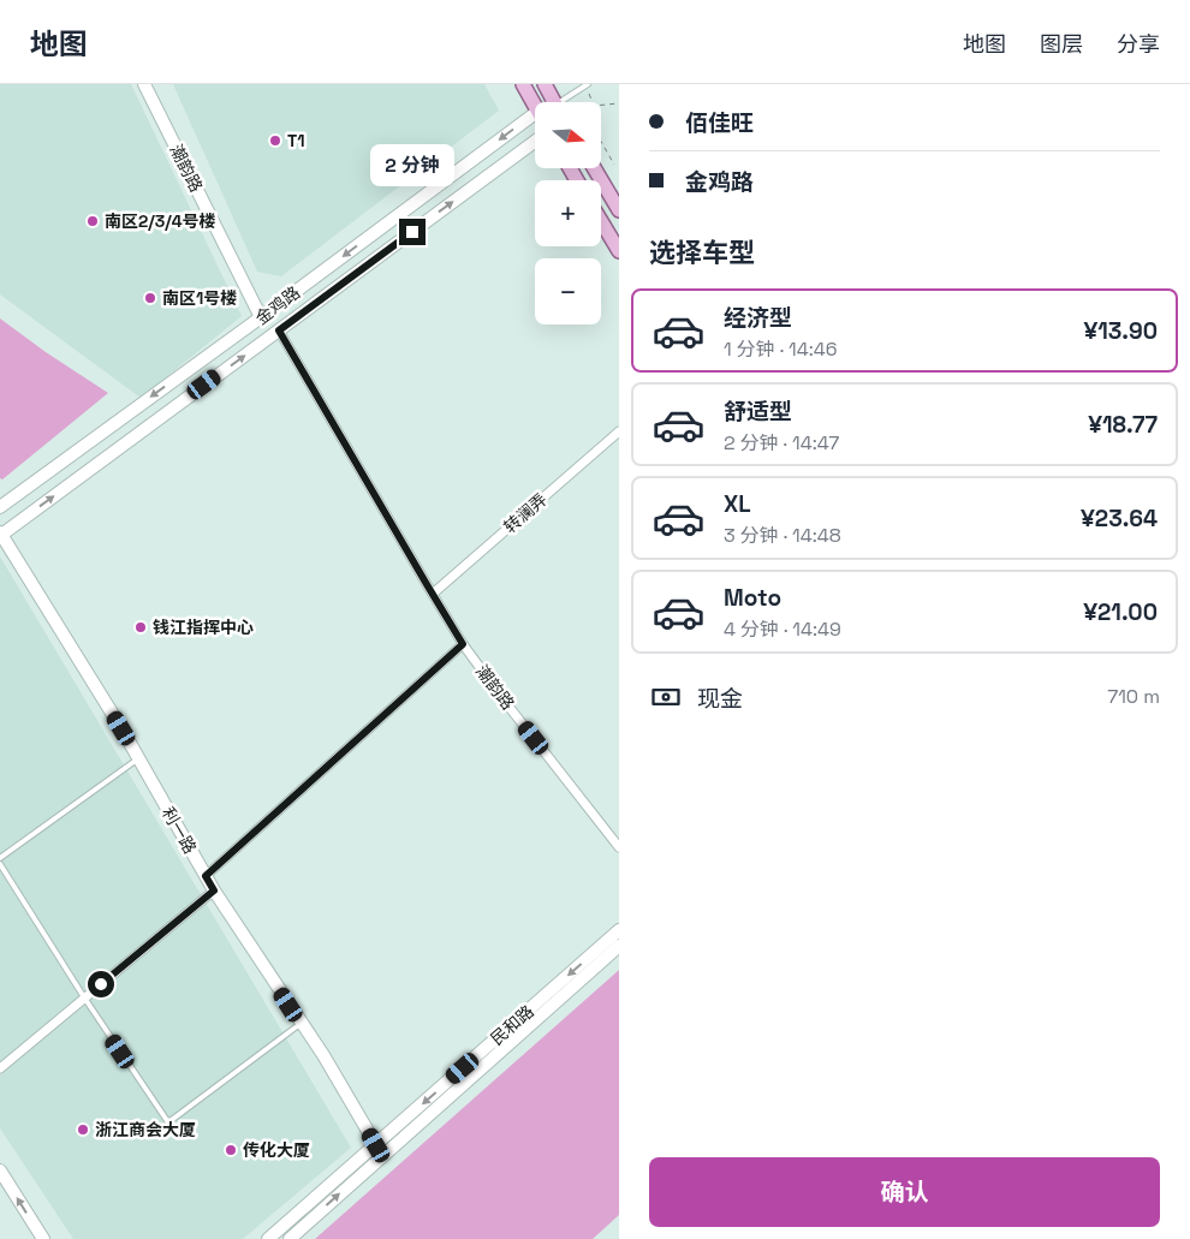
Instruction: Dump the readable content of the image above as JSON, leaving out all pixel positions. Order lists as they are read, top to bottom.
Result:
{
  "streets": {
    "main road": [
      "潮韵路",
      "金鸡路",
      "利一路",
      "民和路"
    ],
    "street": ["转澜弄"]
  },
  "crossings": [
    ["潮韵路", "金鸡路"],
    ["潮韵路", "转澜弄"],
    ["金鸡路", "利一路"],
    ["利一路", "民和路"]
  ],
  "places": [
    "T1",
    "南区2/3/4号楼",
    "南区1号楼",
    "钱江指挥中心",
    "浙江商会大厦",
    "传化大厦"
  ],
  "north": "right",
  "page": {
    "header": "地图",
    "nav": ["地图", "图层", "分享"],
    "banner": ["佰佳旺", "金鸡路"],
    "map_buttons": ["+", "−"],
    "bubble": "2 分钟",
    "heading": "选择车型",
    "list": [
      {
        "name": "经济型",
        "note": "1 分钟 · 14:46",
        "value": "¥13.90"
      },
      {
        "name": "舒适型",
        "note": "2 分钟 · 14:47",
        "value": "¥18.77"
      },
      {
        "name": "XL",
        "note": "3 分钟 · 14:48",
        "value": "¥23.64"
      },
      {
        "name": "Moto",
        "note": "4 分钟 · 14:49",
        "value": "¥21.00"
      }
    ],
    "pay": ["现金", "710 m"],
    "buttons": "确认"
  }
}
